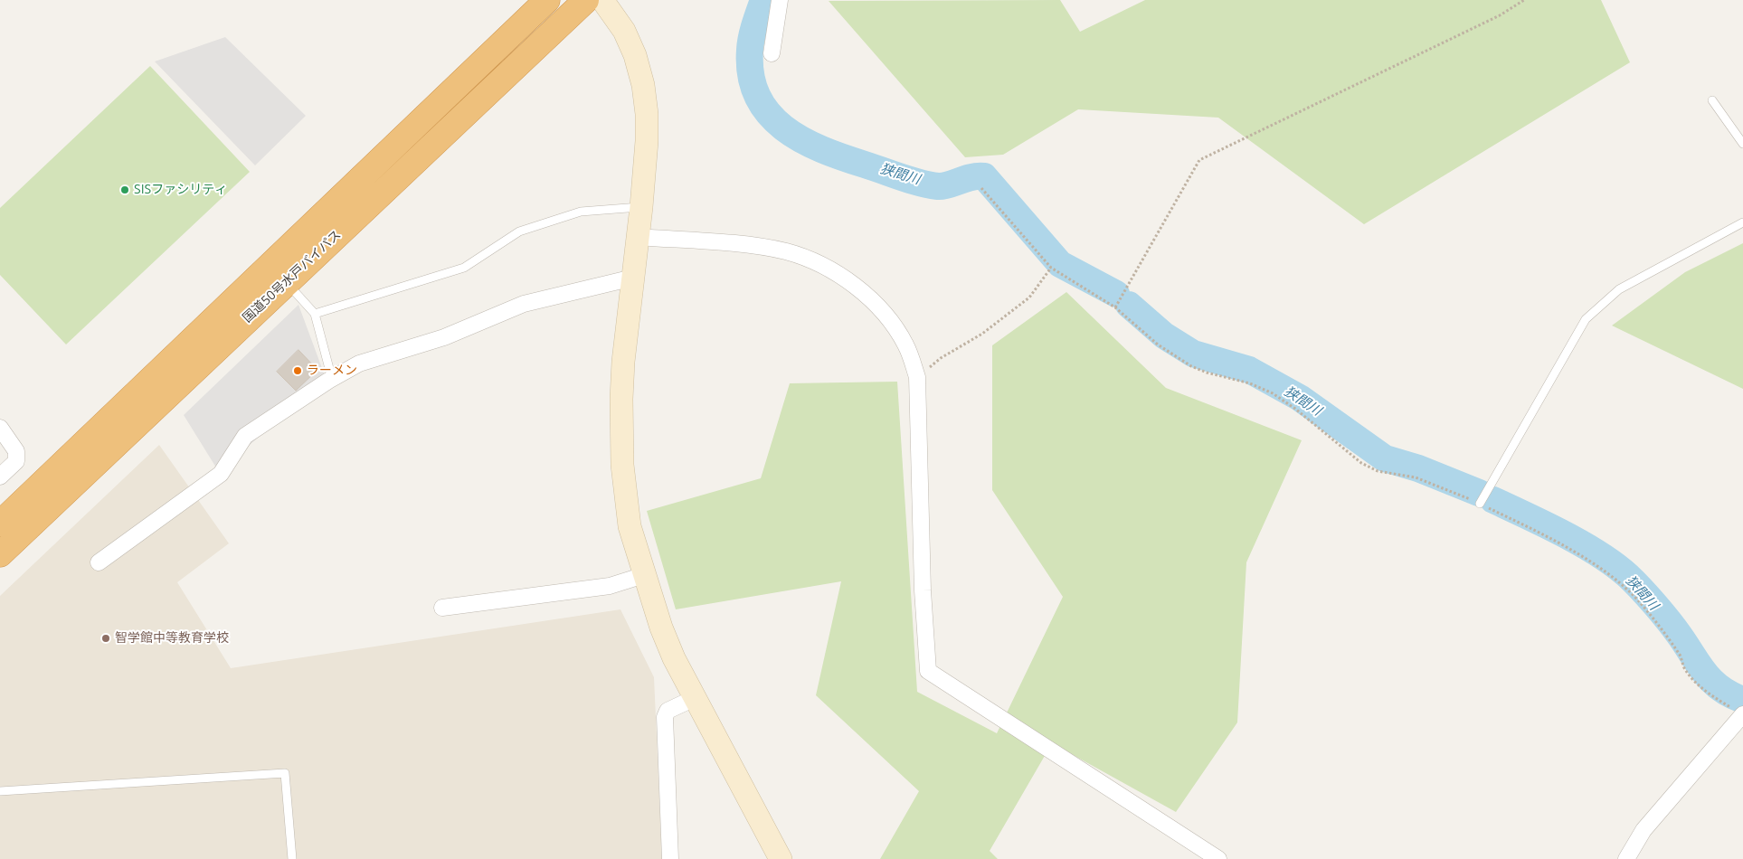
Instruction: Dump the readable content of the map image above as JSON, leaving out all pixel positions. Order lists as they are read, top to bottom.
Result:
{
  "streets": {
    "highway": ["国道50号水戸バイパス"]
  },
  "water": ["狭間川"],
  "places": ["SISファシリティ", "ラーメン", "智学館中等教育学校"]
}
